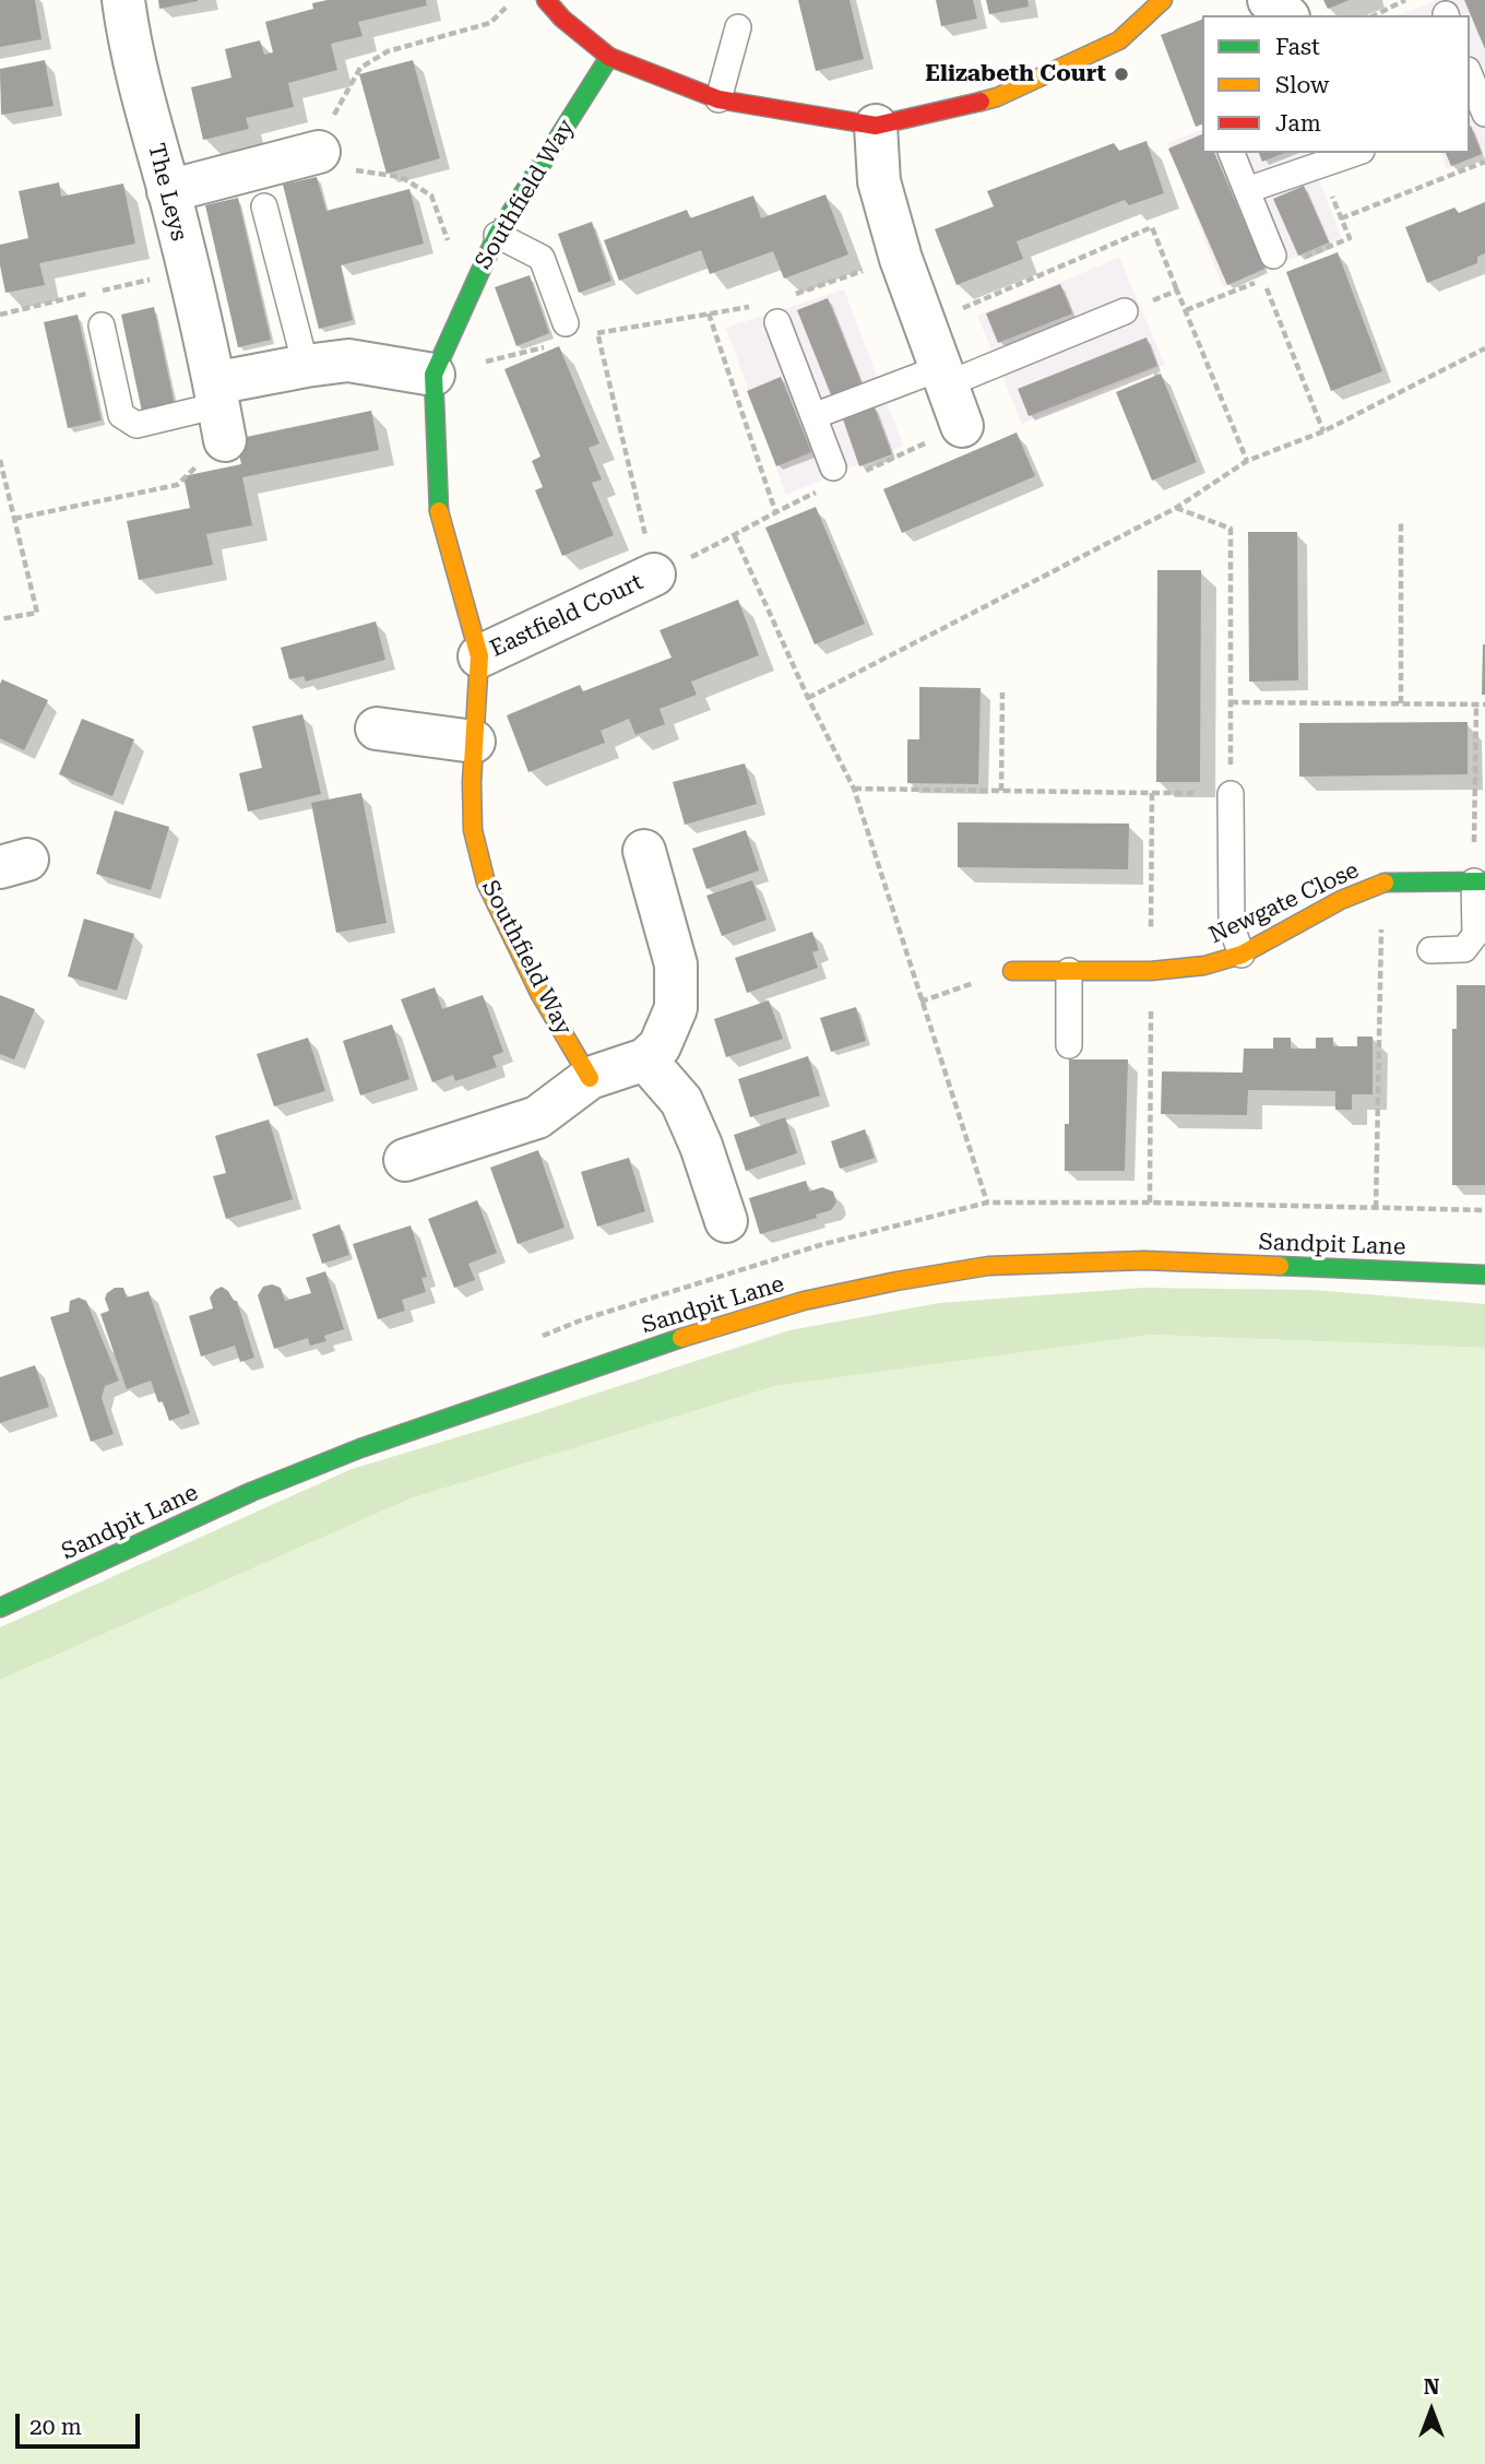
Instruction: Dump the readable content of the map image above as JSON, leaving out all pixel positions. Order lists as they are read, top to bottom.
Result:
{
  "streets": {
    "street": [
      "The Leys",
      "Southfield Way",
      "Eastfield Court",
      "Newgate Close",
      "Sandpit Lane"
    ]
  },
  "crossings": [
    ["Southfield Way", "Eastfield Court"]
  ],
  "places": ["Elizabeth Court"],
  "legend": ["Fast", "Slow", "Jam"],
  "scale_bar": "20 m",
  "north": "top"
}
